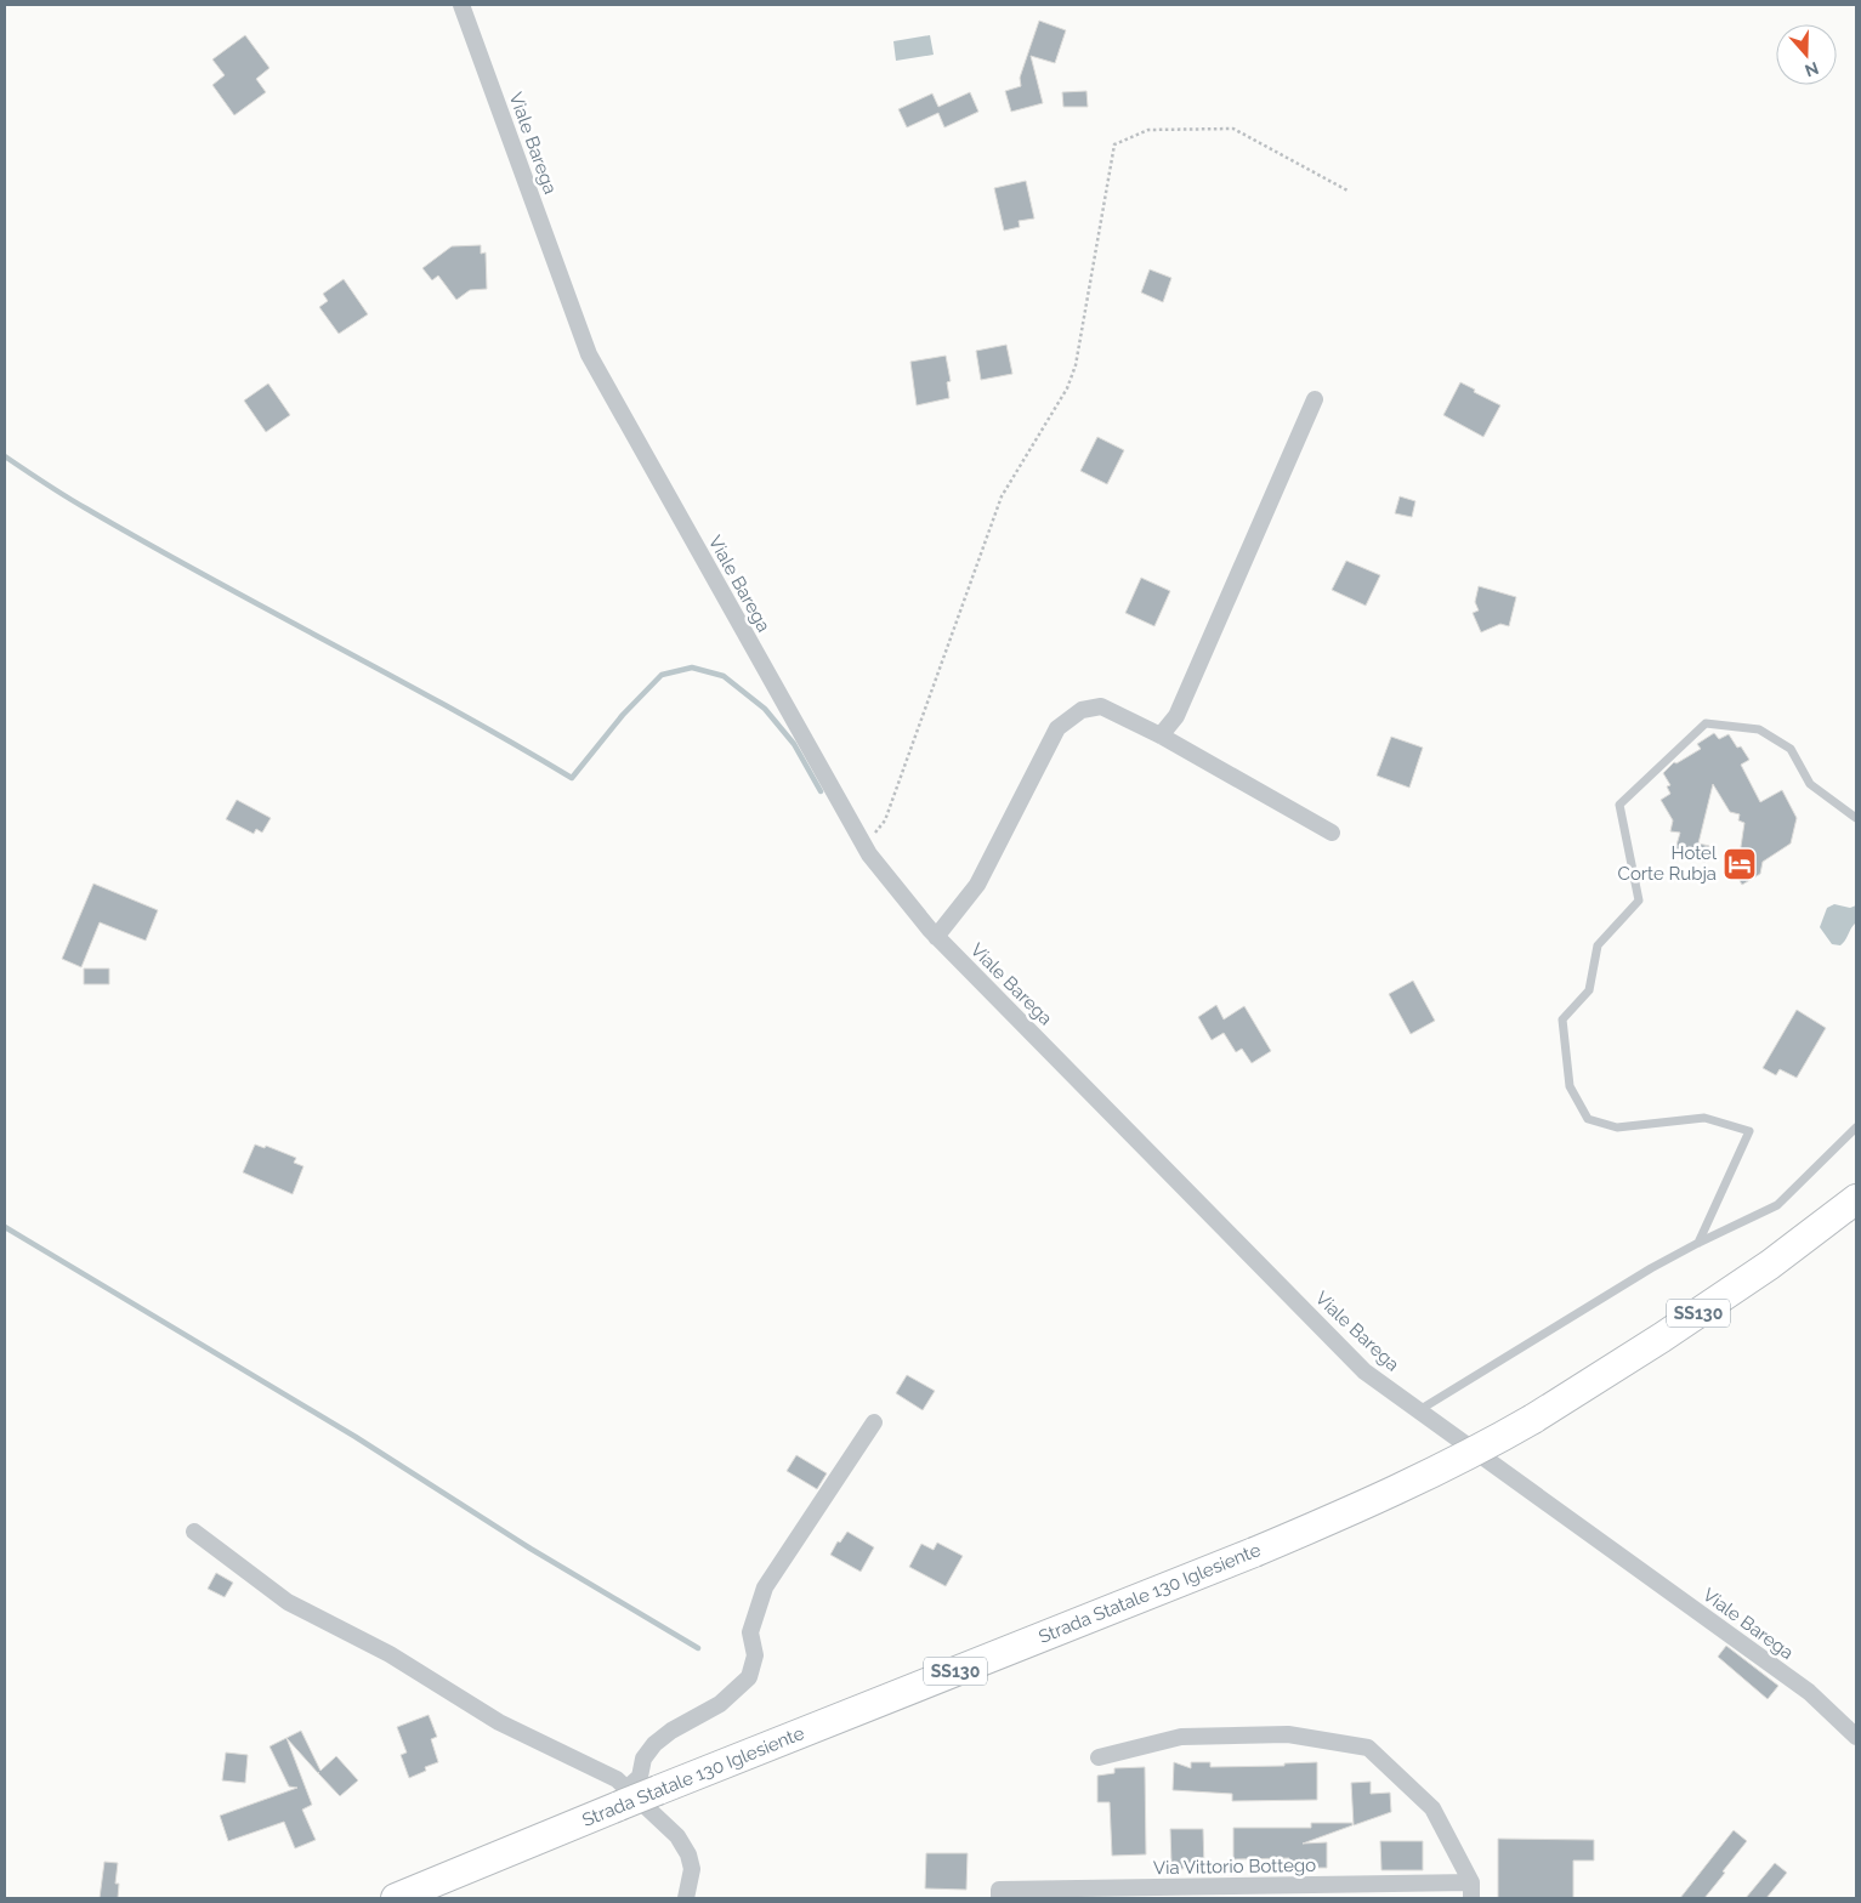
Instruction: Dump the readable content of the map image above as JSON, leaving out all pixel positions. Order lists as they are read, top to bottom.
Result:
{
  "streets": {
    "highway": ["SS130", "Strada Statale 130 Iglesiente"],
    "street": ["Viale Barega", "Via Vittorio Bottego"]
  },
  "places": {
    "hotel": ["Hotel Corte Rubja"]
  },
  "north": "bottom"
}
